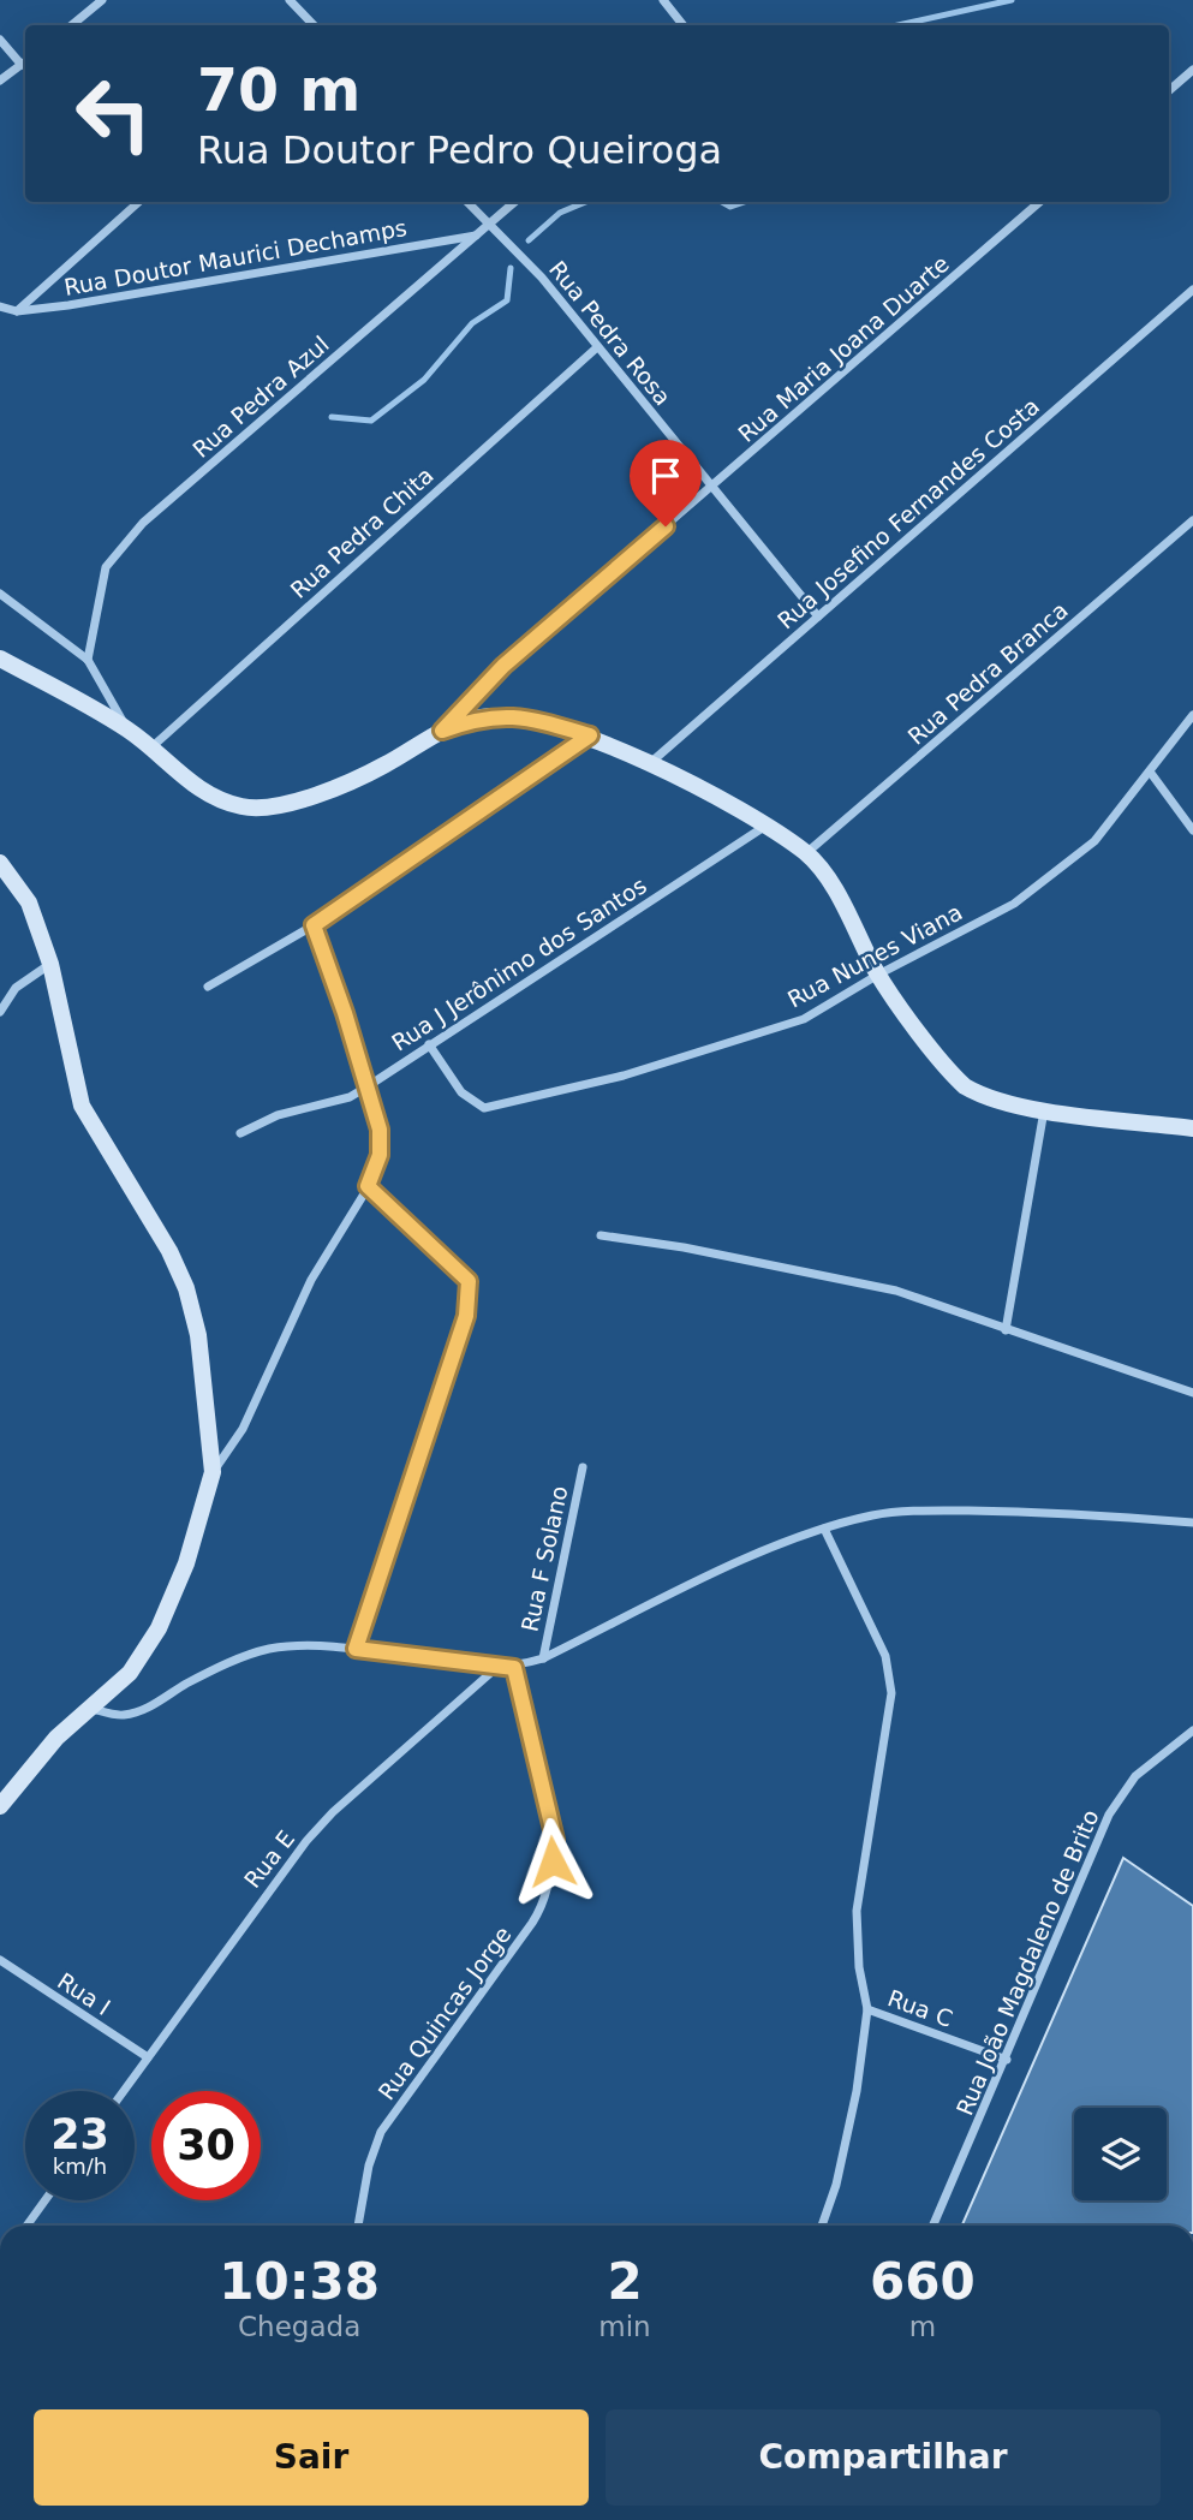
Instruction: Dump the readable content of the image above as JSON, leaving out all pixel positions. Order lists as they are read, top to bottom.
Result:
{
  "streets": {
    "street": [
      "Rua Doutor Maurici Dechamps",
      "Rua Pedra Rosa",
      "Rua Maria Joana Duarte",
      "Rua Pedra Azul",
      "Rua Josefino Fernandes Costa",
      "Rua Pedra Chita",
      "Rua Pedra Branca",
      "Rua Nunes Viana",
      "Rua J Jerônimo dos Santos",
      "Rua F Solano",
      "Rua E",
      "Rua João Magdaleno de Brito",
      "Rua I",
      "Rua C",
      "Rua Quincas Jorge"
    ]
  },
  "crossings": [
    ["Rua Doutor Maurici Dechamps", "Rua Pedra Azul"],
    ["Rua Pedra Rosa", "Rua Maria Joana Duarte"],
    ["Rua Pedra Rosa", "Rua Pedra Azul"],
    ["Rua Pedra Rosa", "Rua Josefino Fernandes Costa"],
    ["Rua Pedra Rosa", "Rua Pedra Chita"],
    ["Rua Nunes Viana", "Rua J Jerônimo dos Santos"],
    ["Rua E", "Rua I"],
    ["Rua João Magdaleno de Brito", "Rua C"]
  ],
  "page": {
    "turn": ["70 m", "Rua Doutor Pedro Queiroga"],
    "speed": "23 km/h",
    "limit": "30",
    "eta": [
      "10:38",
      "Chegada",
      "2",
      "min",
      "660",
      "m"
    ],
    "buttons": ["Sair", "Compartilhar"]
  }
}
